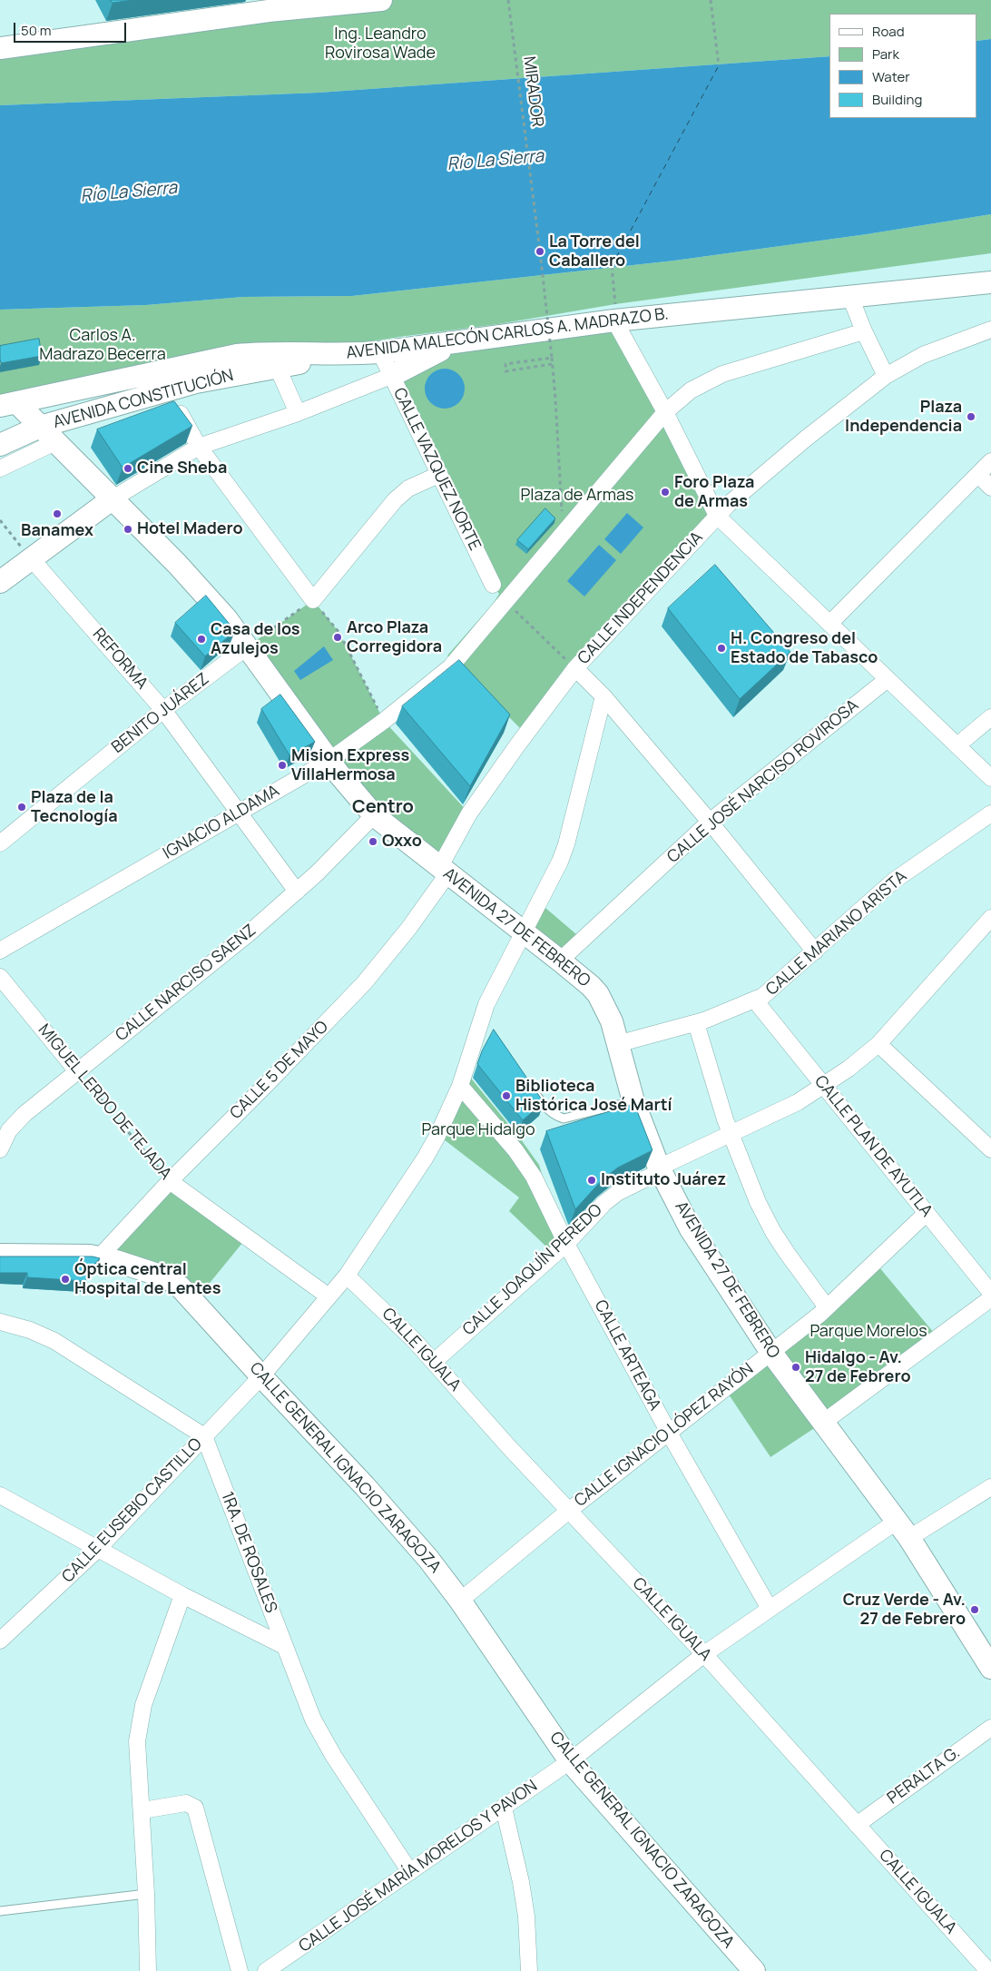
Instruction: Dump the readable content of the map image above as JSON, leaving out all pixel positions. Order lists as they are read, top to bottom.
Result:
{
  "streets": {
    "main road": [
      "AVENIDA MALECÓN CARLOS A. MADRAZO B.",
      "AVENIDA CONSTITUCIÓN",
      "AVENIDA 27 DE FEBRERO",
      "CALLE GENERAL IGNACIO ZARAGOZA"
    ],
    "street": [
      "CALLE VAZQUEZ NORTE",
      "CALLE INDEPENDENCIA",
      "REFORMA",
      "BENITO JUÁREZ",
      "CALLE JOSÉ NARCISO ROVIROSA",
      "IGNACIO ALDAMA",
      "CALLE MARIANO ARISTA",
      "CALLE NARCISO SAENZ",
      "CALLE 5 DE MAYO",
      "MIGUEL LERDO DE TEJADA",
      "CALLE PLAN DE AYUTLA",
      "CALLE JOAQUÍN PEREDO",
      "CALLE IGUALA",
      "CALLE ARTEAGA",
      "CALLE IGNACIO LÓPEZ RAYÓN",
      "CALLE EUSEBIO CASTILLO",
      "1RA. DE ROSALES",
      "PERALTA G.",
      "CALLE JOSÉ MARÍA MORELOS Y PAVON"
    ],
    "path": ["MIRADOR"]
  },
  "crossings": [
    ["MIRADOR", "IGNACIO ALDAMA"],
    ["AVENIDA MALECÓN CARLOS A. MADRAZO B.", "AVENIDA CONSTITUCIÓN"],
    ["AVENIDA MALECÓN CARLOS A. MADRAZO B.", "CALLE VAZQUEZ NORTE"],
    ["AVENIDA MALECÓN CARLOS A. MADRAZO B.", "AVENIDA 27 DE FEBRERO"],
    ["AVENIDA CONSTITUCIÓN", "AVENIDA 27 DE FEBRERO"],
    ["CALLE INDEPENDENCIA", "AVENIDA 27 DE FEBRERO"],
    ["CALLE INDEPENDENCIA", "CALLE 5 DE MAYO"],
    ["REFORMA", "BENITO JUÁREZ"],
    ["REFORMA", "IGNACIO ALDAMA"],
    ["REFORMA", "CALLE NARCISO SAENZ"],
    ["BENITO JUÁREZ", "AVENIDA 27 DE FEBRERO"],
    ["CALLE JOSÉ NARCISO ROVIROSA", "AVENIDA 27 DE FEBRERO"],
    ["IGNACIO ALDAMA", "AVENIDA 27 DE FEBRERO"],
    ["AVENIDA 27 DE FEBRERO", "CALLE MARIANO ARISTA"],
    ["AVENIDA 27 DE FEBRERO", "CALLE NARCISO SAENZ"],
    ["AVENIDA 27 DE FEBRERO", "CALLE 5 DE MAYO"],
    ["AVENIDA 27 DE FEBRERO", "CALLE JOAQUÍN PEREDO"],
    ["AVENIDA 27 DE FEBRERO", "CALLE IGNACIO LÓPEZ RAYÓN"],
    ["AVENIDA 27 DE FEBRERO", "CALLE EUSEBIO CASTILLO"],
    ["AVENIDA 27 DE FEBRERO", "CALLE JOSÉ MARÍA MORELOS Y PAVON"],
    ["CALLE MARIANO ARISTA", "CALLE PLAN DE AYUTLA"],
    ["CALLE NARCISO SAENZ", "MIGUEL LERDO DE TEJADA"],
    ["CALLE 5 DE MAYO", "MIGUEL LERDO DE TEJADA"],
    ["CALLE 5 DE MAYO", "CALLE GENERAL IGNACIO ZARAGOZA"],
    ["MIGUEL LERDO DE TEJADA", "CALLE EUSEBIO CASTILLO"],
    ["CALLE PLAN DE AYUTLA", "CALLE JOAQUÍN PEREDO"],
    ["CALLE PLAN DE AYUTLA", "CALLE IGNACIO LÓPEZ RAYÓN"],
    ["CALLE JOAQUÍN PEREDO", "CALLE IGUALA"],
    ["CALLE JOAQUÍN PEREDO", "CALLE ARTEAGA"],
    ["CALLE IGUALA", "CALLE IGNACIO LÓPEZ RAYÓN"],
    ["CALLE IGUALA", "CALLE EUSEBIO CASTILLO"],
    ["CALLE IGUALA", "PERALTA G."],
    ["CALLE IGUALA", "CALLE JOSÉ MARÍA MORELOS Y PAVON"],
    ["CALLE ARTEAGA", "CALLE IGNACIO LÓPEZ RAYÓN"],
    ["CALLE ARTEAGA", "CALLE EUSEBIO CASTILLO"],
    ["CALLE ARTEAGA", "CALLE JOSÉ MARÍA MORELOS Y PAVON"],
    ["CALLE IGNACIO LÓPEZ RAYÓN", "CALLE GENERAL IGNACIO ZARAGOZA"],
    ["CALLE GENERAL IGNACIO ZARAGOZA", "CALLE EUSEBIO CASTILLO"],
    ["CALLE GENERAL IGNACIO ZARAGOZA", "CALLE JOSÉ MARÍA MORELOS Y PAVON"],
    ["CALLE EUSEBIO CASTILLO", "1RA. DE ROSALES"],
    ["1RA. DE ROSALES", "CALLE JOSÉ MARÍA MORELOS Y PAVON"]
  ],
  "districts": ["Centro"],
  "water": ["Río La Sierra"],
  "parks": [
    "Ing. Leandro Rovirosa Wade",
    "Carlos A. Madrazo Becerra",
    "Plaza de Armas",
    "Parque Hidalgo",
    "Parque Morelos"
  ],
  "places": [
    "La Torre del Caballero",
    "Plaza Independencia",
    "Cine Sheba",
    "Foro Plaza de Armas",
    "Banamex",
    "Hotel Madero",
    "Arco Plaza Corregidora",
    "Casa de los Azulejos",
    "H. Congreso del Estado de Tabasco",
    "Mision Express VillaHermosa",
    "Plaza de la Tecnología",
    "Oxxo",
    "Biblioteca Histórica José Martí",
    "Instituto Juárez",
    "Óptica central Hospital de Lentes",
    "Hidalgo - Av. 27 de Febrero",
    "Cruz Verde - Av. 27 de Febrero"
  ],
  "legend": [
    "Road",
    "Park",
    "Water",
    "Building"
  ],
  "scale_bar": "50 m"
}
